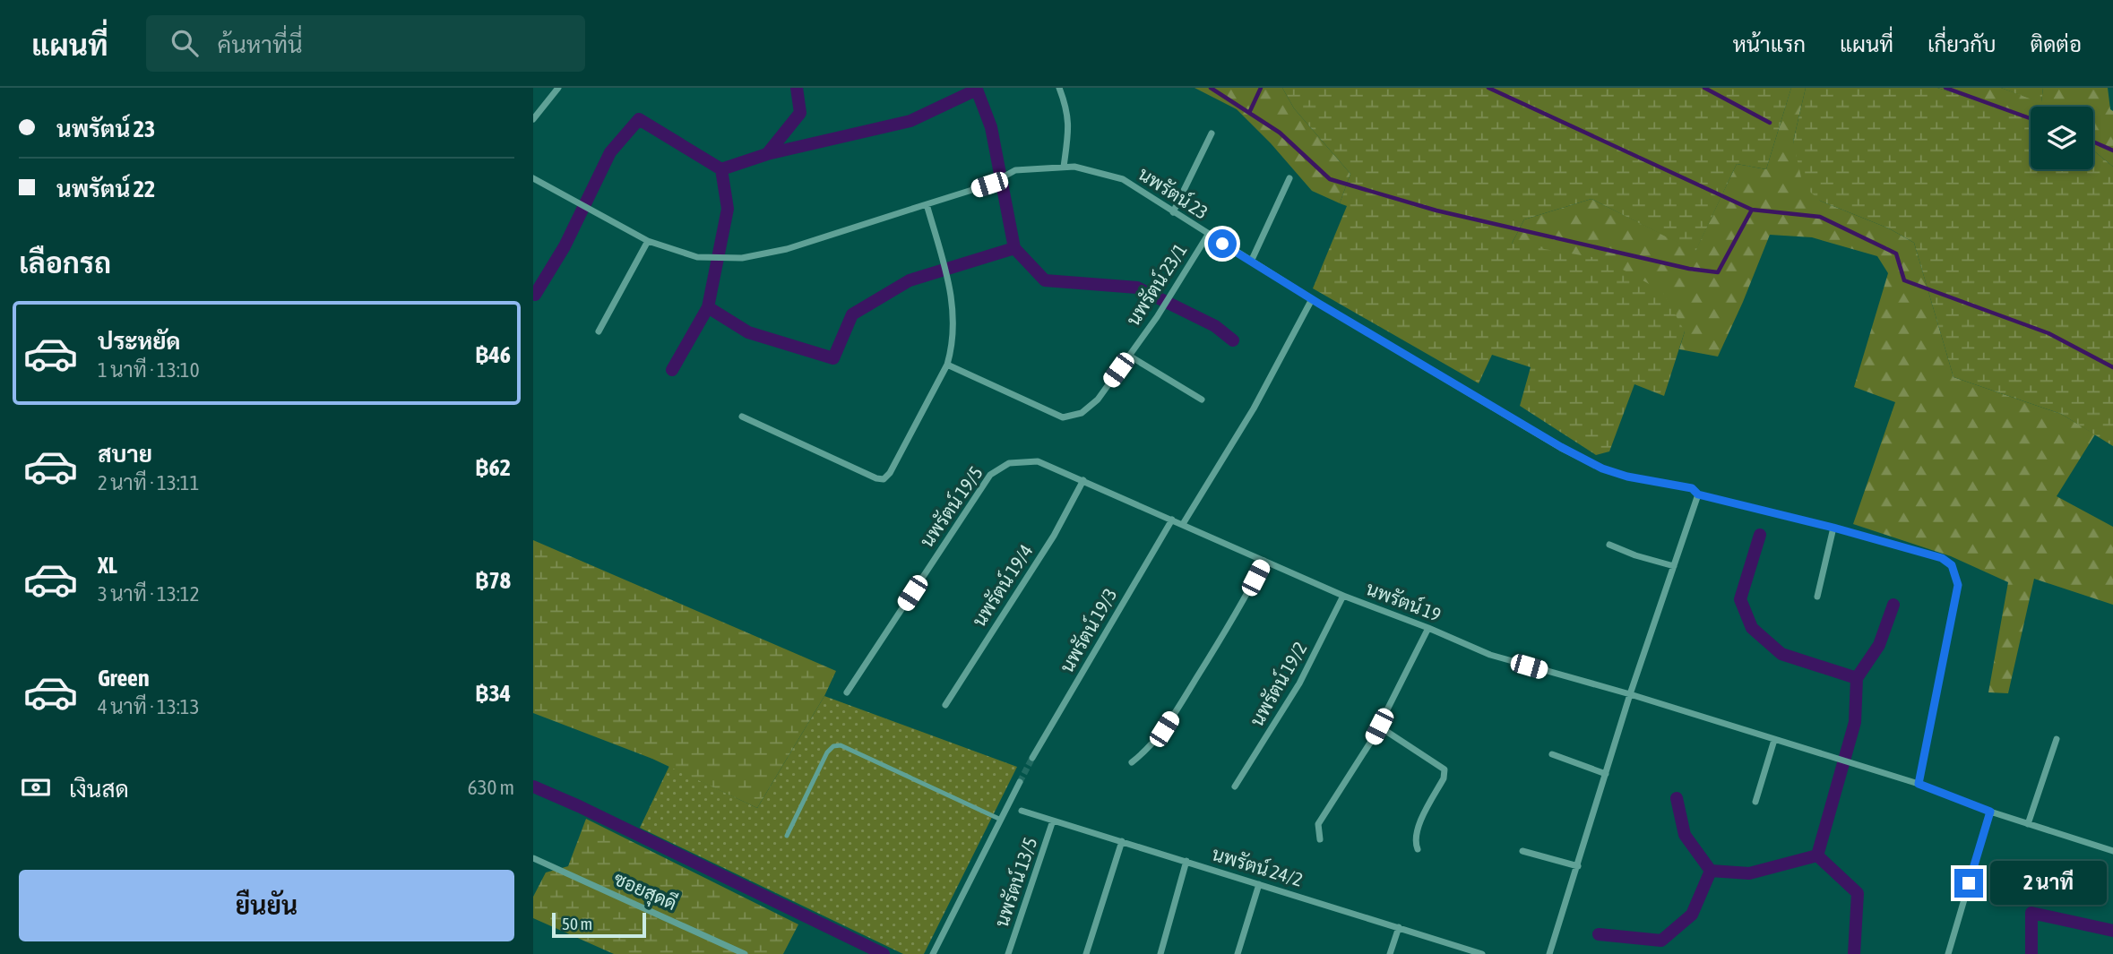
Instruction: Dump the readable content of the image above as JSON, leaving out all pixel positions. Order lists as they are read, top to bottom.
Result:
{
  "streets": {
    "street": [
      "นพรัตน์ 23",
      "นพรัตน์ 23/1",
      "นพรัตน์ 19/5",
      "นพรัตน์ 19/4",
      "นพรัตน์ 19",
      "นพรัตน์ 19/3",
      "นพรัตน์ 19/2",
      "นพรัตน์ 24/2",
      "นพรัตน์ 13/5",
      "ซอยสุดดี"
    ]
  },
  "crossings": [
    ["นพรัตน์ 23", "นพรัตน์ 23/1"],
    ["นพรัตน์ 23", "นพรัตน์ 19"],
    ["นพรัตน์ 19/5", "นพรัตน์ 19"],
    ["นพรัตน์ 19/4", "นพรัตน์ 19"],
    ["นพรัตน์ 19", "นพรัตน์ 19/3"],
    ["นพรัตน์ 19", "นพรัตน์ 19/2"],
    ["นพรัตน์ 24/2", "นพรัตน์ 13/5"]
  ],
  "scale_bar": "50 m",
  "page": {
    "header": "แผนที่",
    "search": "ค้นหาที่นี่",
    "nav": [
      "หน้าแรก",
      "แผนที่",
      "เกี่ยวกับ",
      "ติดต่อ"
    ],
    "banner": ["นพรัตน์ 23", "นพรัตน์ 22"],
    "heading": "เลือกรถ",
    "list": [
      {
        "name": "ประหยัด",
        "note": "1 นาที · 13:10",
        "value": "฿46"
      },
      {
        "name": "สบาย",
        "note": "2 นาที · 13:11",
        "value": "฿62"
      },
      {
        "name": "XL",
        "note": "3 นาที · 13:12",
        "value": "฿78"
      },
      {
        "name": "Green",
        "note": "4 นาที · 13:13",
        "value": "฿34"
      }
    ],
    "pay": ["เงินสด", "630 m"],
    "buttons": "ยืนยัน",
    "bubble": "2 นาที",
    "scale": "50 m"
  }
}
